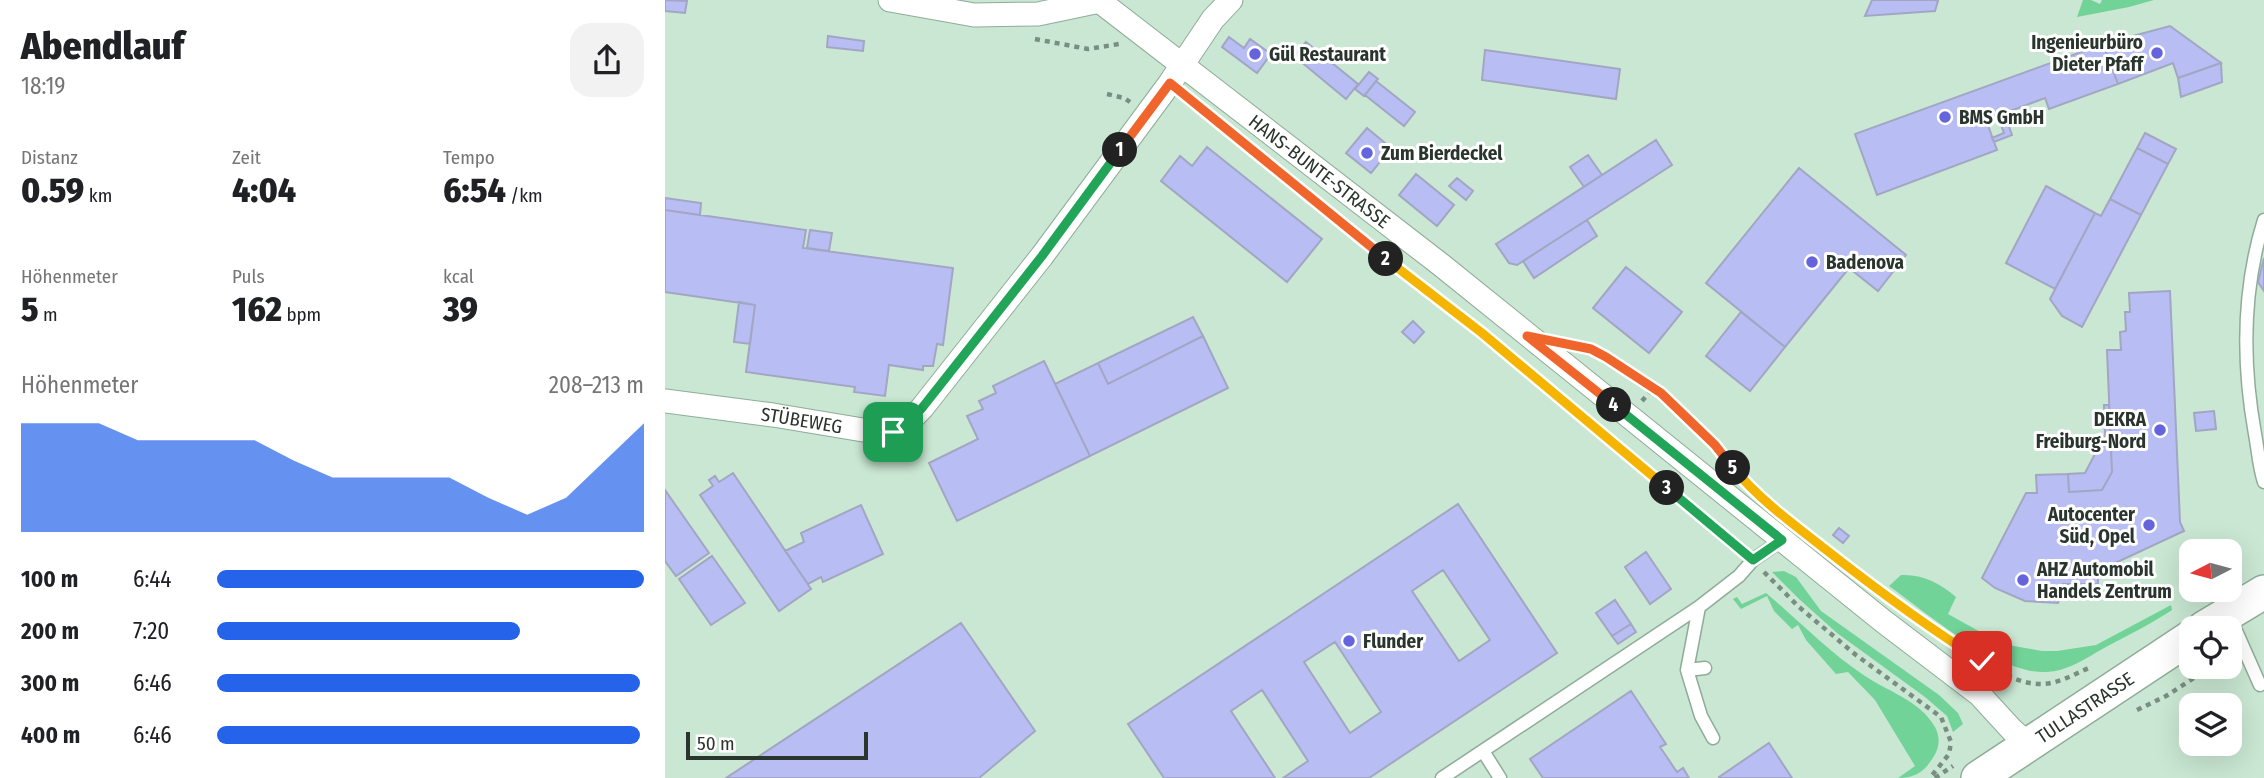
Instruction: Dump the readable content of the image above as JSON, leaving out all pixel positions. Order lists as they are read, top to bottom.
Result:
{
  "streets": {
    "street": ["HANS-BUNTE-STRASSE", "STÜBEWEG", "TULLASTRASSE"]
  },
  "crossings": [
    ["HANS-BUNTE-STRASSE", "STÜBEWEG"],
    ["HANS-BUNTE-STRASSE", "TULLASTRASSE"]
  ],
  "places": [
    "Ingenieurbüro Dieter Pfaff",
    "Gül Restaurant",
    "BMS GmbH",
    "Zum Bierdeckel",
    "Badenova",
    "DEKRA Freiburg-Nord",
    "Autocenter Süd, Opel",
    "AHZ Automobil Handels Zentrum",
    "Flunder"
  ],
  "scale_bar": "50 m",
  "north": "left",
  "page": {
    "heading": ["Abendlauf", "18:19"],
    "stats": [
      ["Distanz", "0.59 km"],
      ["Zeit", "4:04"],
      ["Tempo", "6:54 /km"],
      ["Höhenmeter", "5 m"],
      ["Puls", "162 bpm"],
      ["kcal", "39"]
    ],
    "pins": [
      "1",
      "2",
      "4",
      "5",
      "3"
    ],
    "chart": ["Höhenmeter", "208–213 m"],
    "list": [
      {
        "name": "100 m",
        "note": "6:44"
      },
      {
        "name": "200 m",
        "note": "7:20"
      },
      {
        "name": "300 m",
        "note": "6:46"
      },
      {
        "name": "400 m",
        "note": "6:46"
      }
    ],
    "scale": "50 m"
  }
}
